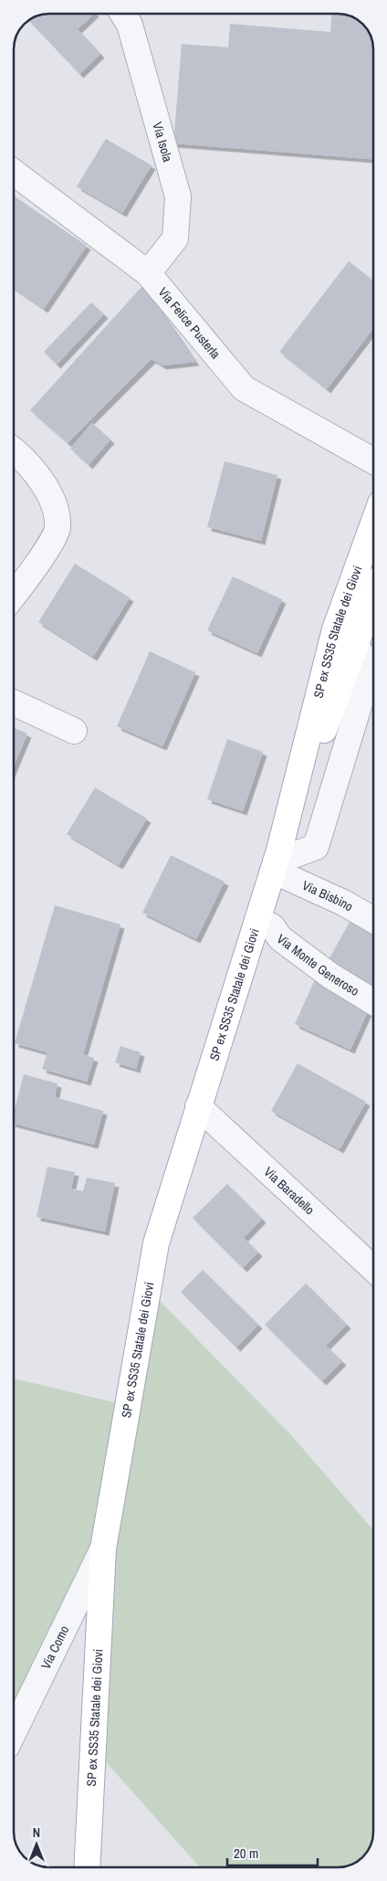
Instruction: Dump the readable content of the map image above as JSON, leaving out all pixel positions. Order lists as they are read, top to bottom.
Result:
{
  "streets": {
    "main road": ["SP ex SS35 Statale dei Giovi"],
    "street": [
      "Via Isola",
      "Via Felice Pusterla",
      "Via Bisbino",
      "Via Monte Generoso",
      "Via Baradello",
      "Via Como"
    ]
  },
  "crossings": [
    ["Via Isola", "Via Felice Pusterla"],
    ["SP ex SS35 Statale dei Giovi", "Via Bisbino"],
    ["SP ex SS35 Statale dei Giovi", "Via Monte Generoso"],
    ["SP ex SS35 Statale dei Giovi", "Via Baradello"],
    ["SP ex SS35 Statale dei Giovi", "Via Como"]
  ],
  "scale_bar": "20 m",
  "north": "top"
}
